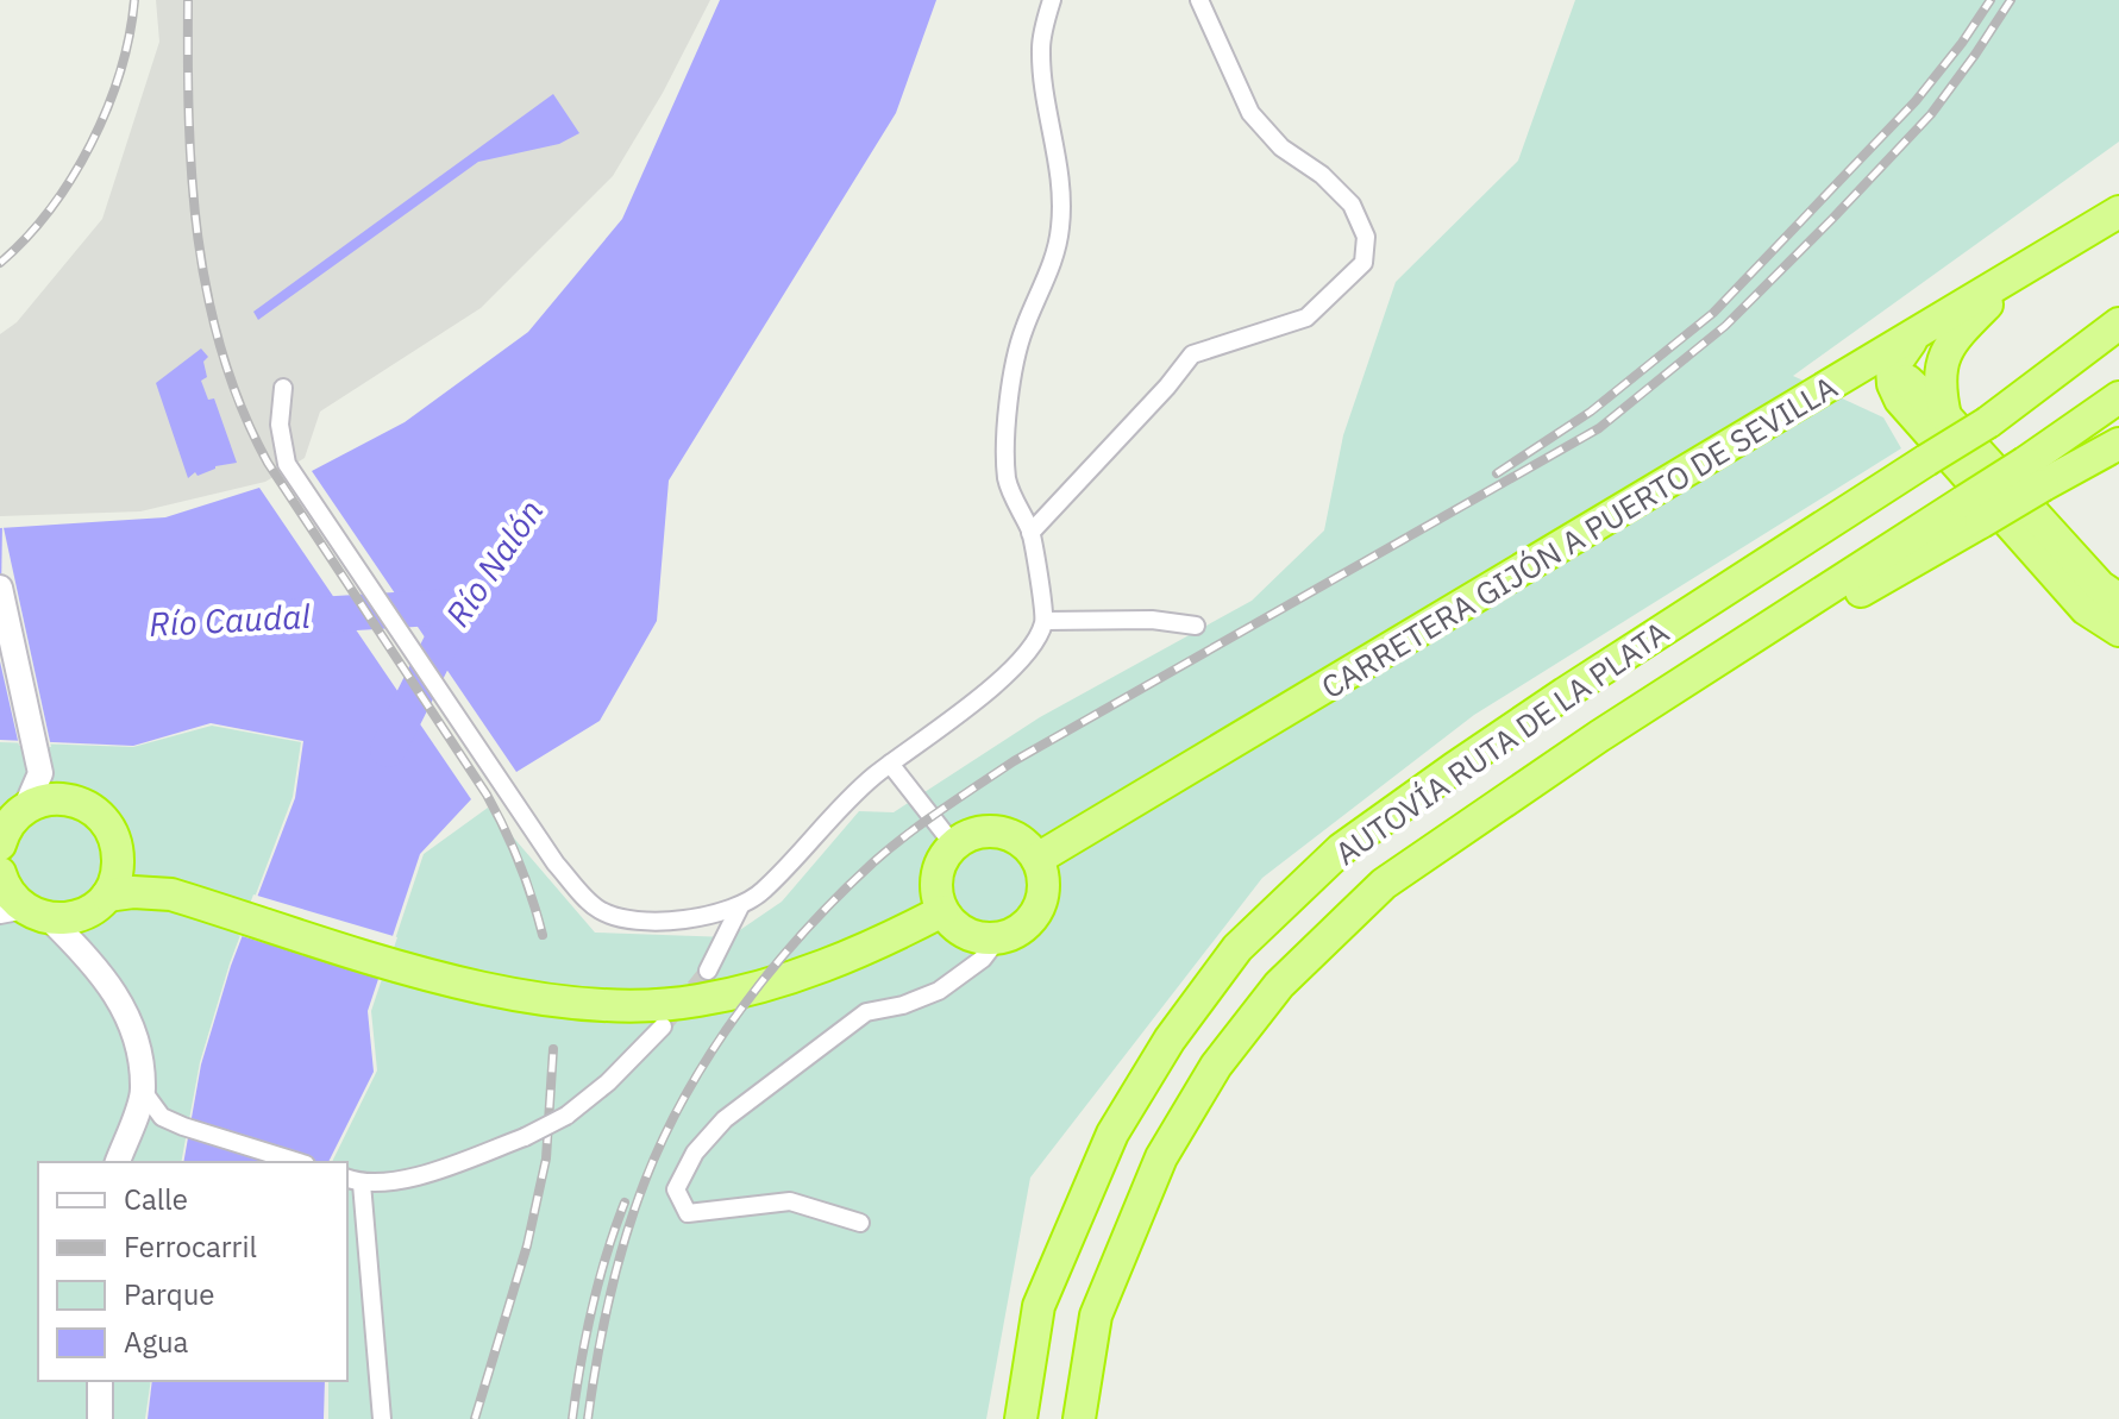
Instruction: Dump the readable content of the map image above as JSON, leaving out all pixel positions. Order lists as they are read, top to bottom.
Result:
{
  "streets": {
    "highway": ["CARRETERA GIJÓN A PUERTO DE SEVILLA", "AUTOVÍA RUTA DE LA PLATA"]
  },
  "water": ["Río Nalón", "Río Caudal"],
  "legend": [
    "Calle",
    "Ferrocarril",
    "Parque",
    "Agua"
  ]
}
